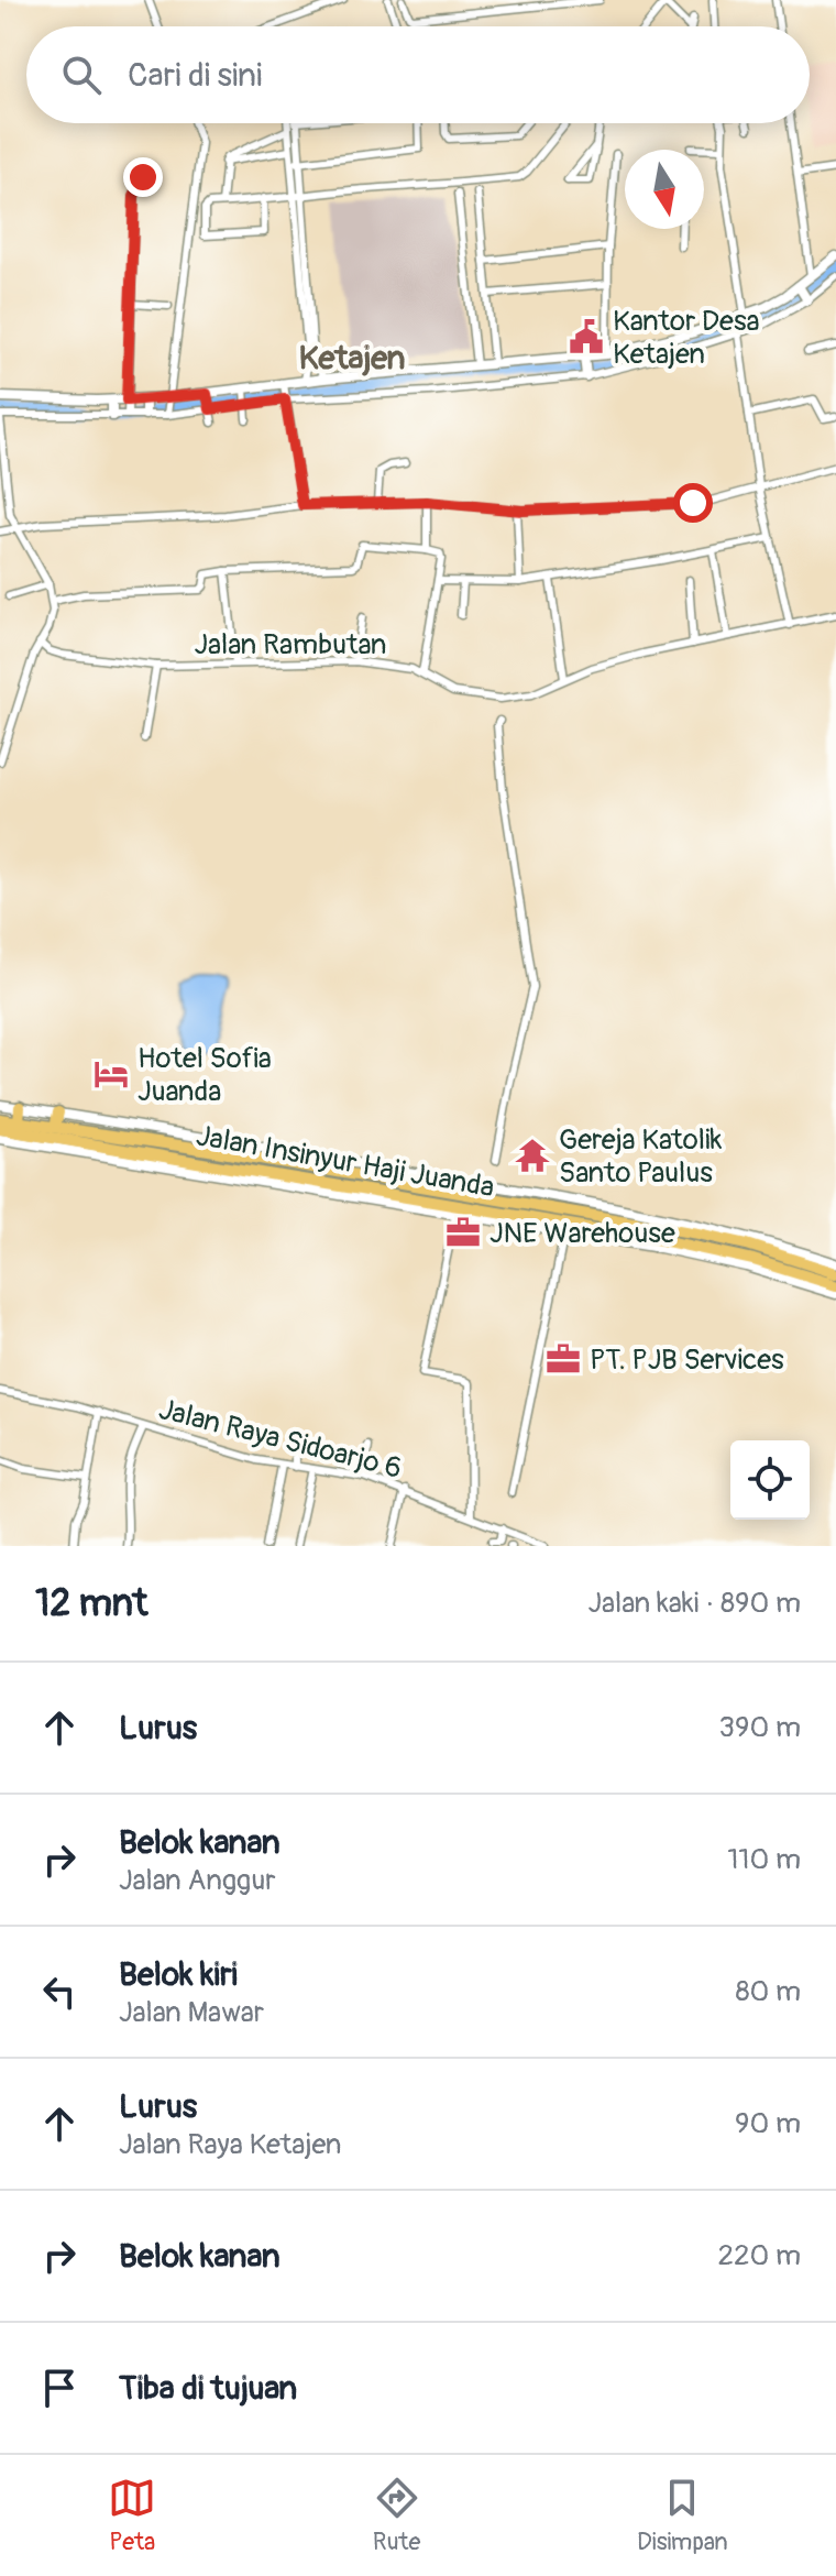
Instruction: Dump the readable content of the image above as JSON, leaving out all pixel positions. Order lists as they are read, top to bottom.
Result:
{
  "streets": {
    "highway": ["Jalan Insinyur Haji Juanda"],
    "street": ["Jalan Rambutan", "Jalan Raya Sidoarjo 6"]
  },
  "districts": ["Ketajen"],
  "places": {
    "public building": ["Kantor Desa Ketajen"],
    "hotel": ["Hotel Sofia Juanda"],
    "temple": ["Gereja Katolik Santo Paulus"],
    "office": ["JNE Warehouse", "PT. PJB Services"]
  },
  "north": "bottom",
  "page": {
    "search": "Cari di sini",
    "heading": ["12 mnt", "Jalan kaki · 890 m"],
    "list": [
      ["Lurus", "390 m"],
      ["Belok kanan", "Jalan Anggur", "110 m"],
      ["Belok kiri", "Jalan Mawar", "80 m"],
      ["Lurus", "Jalan Raya Ketajen", "90 m"],
      ["Belok kanan", "220 m"],
      "Tiba di tujuan"
    ],
    "nav": ["Peta", "Rute", "Disimpan"]
  }
}
